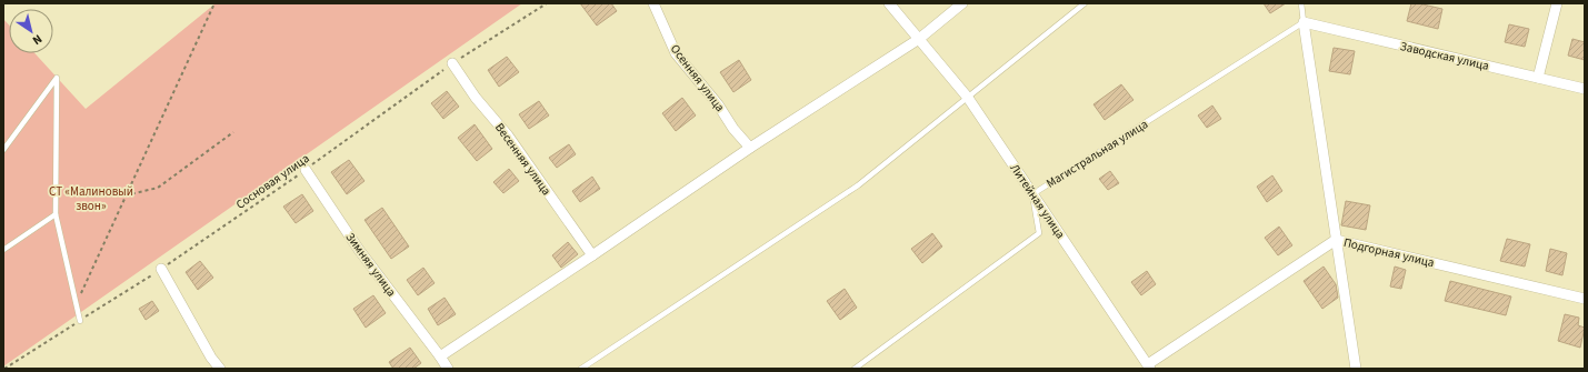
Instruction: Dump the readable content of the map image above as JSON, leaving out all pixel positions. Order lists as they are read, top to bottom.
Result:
{
  "streets": {
    "street": [
      "Заводская улица",
      "Осенняя улица",
      "Весенняя улица",
      "Литейная улица",
      "Подгорная улица",
      "Зимняя улица"
    ],
    "lane": ["Магистральная улица"],
    "path": ["Сосновая улица"]
  },
  "crossings": [
    ["Заводская улица", "Магистральная улица"],
    ["Магистральная улица", "Литейная улица"],
    ["Весенняя улица", "Сосновая улица"],
    ["Сосновая улица", "Зимняя улица"],
    ["Литейная улица", "Подгорная улица"]
  ],
  "parks": ["СТ «Малиновый звон»"],
  "north": "bottom right"
}
